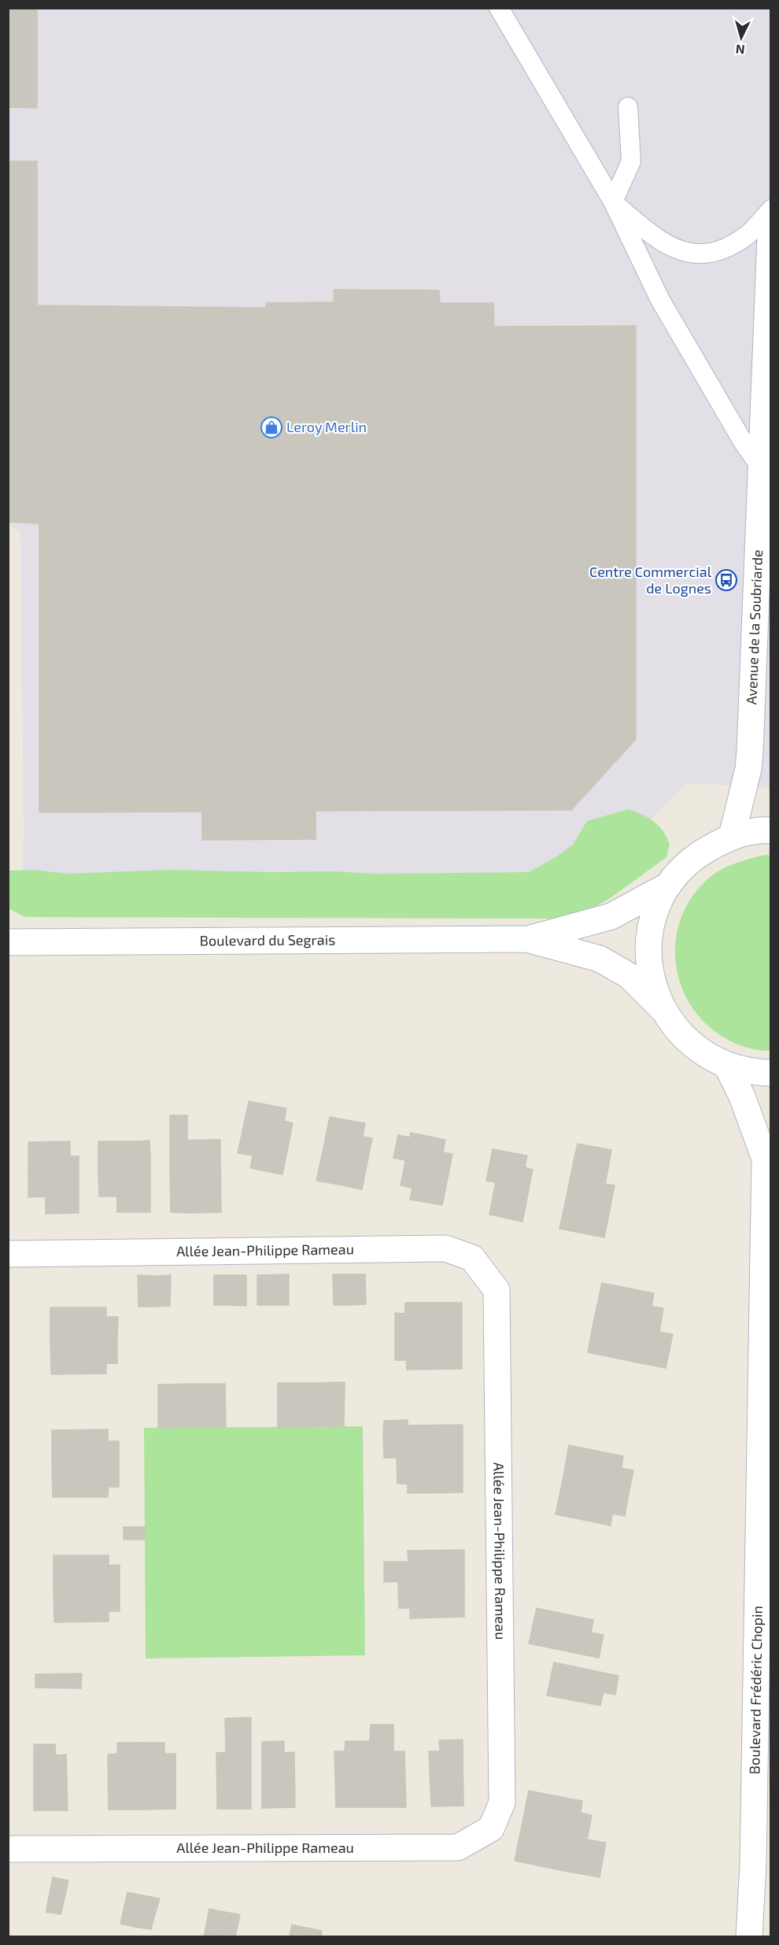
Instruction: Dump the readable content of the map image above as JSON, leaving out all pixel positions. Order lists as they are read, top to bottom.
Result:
{
  "streets": {
    "street": [
      "Avenue de la Soubriarde",
      "Boulevard du Segrais",
      "Allée Jean-Philippe Rameau",
      "Boulevard Frédéric Chopin"
    ]
  },
  "places": {
    "shop": ["Leroy Merlin"],
    "bus stop": ["Centre Commercial de Lognes"]
  },
  "north": "bottom"
}
